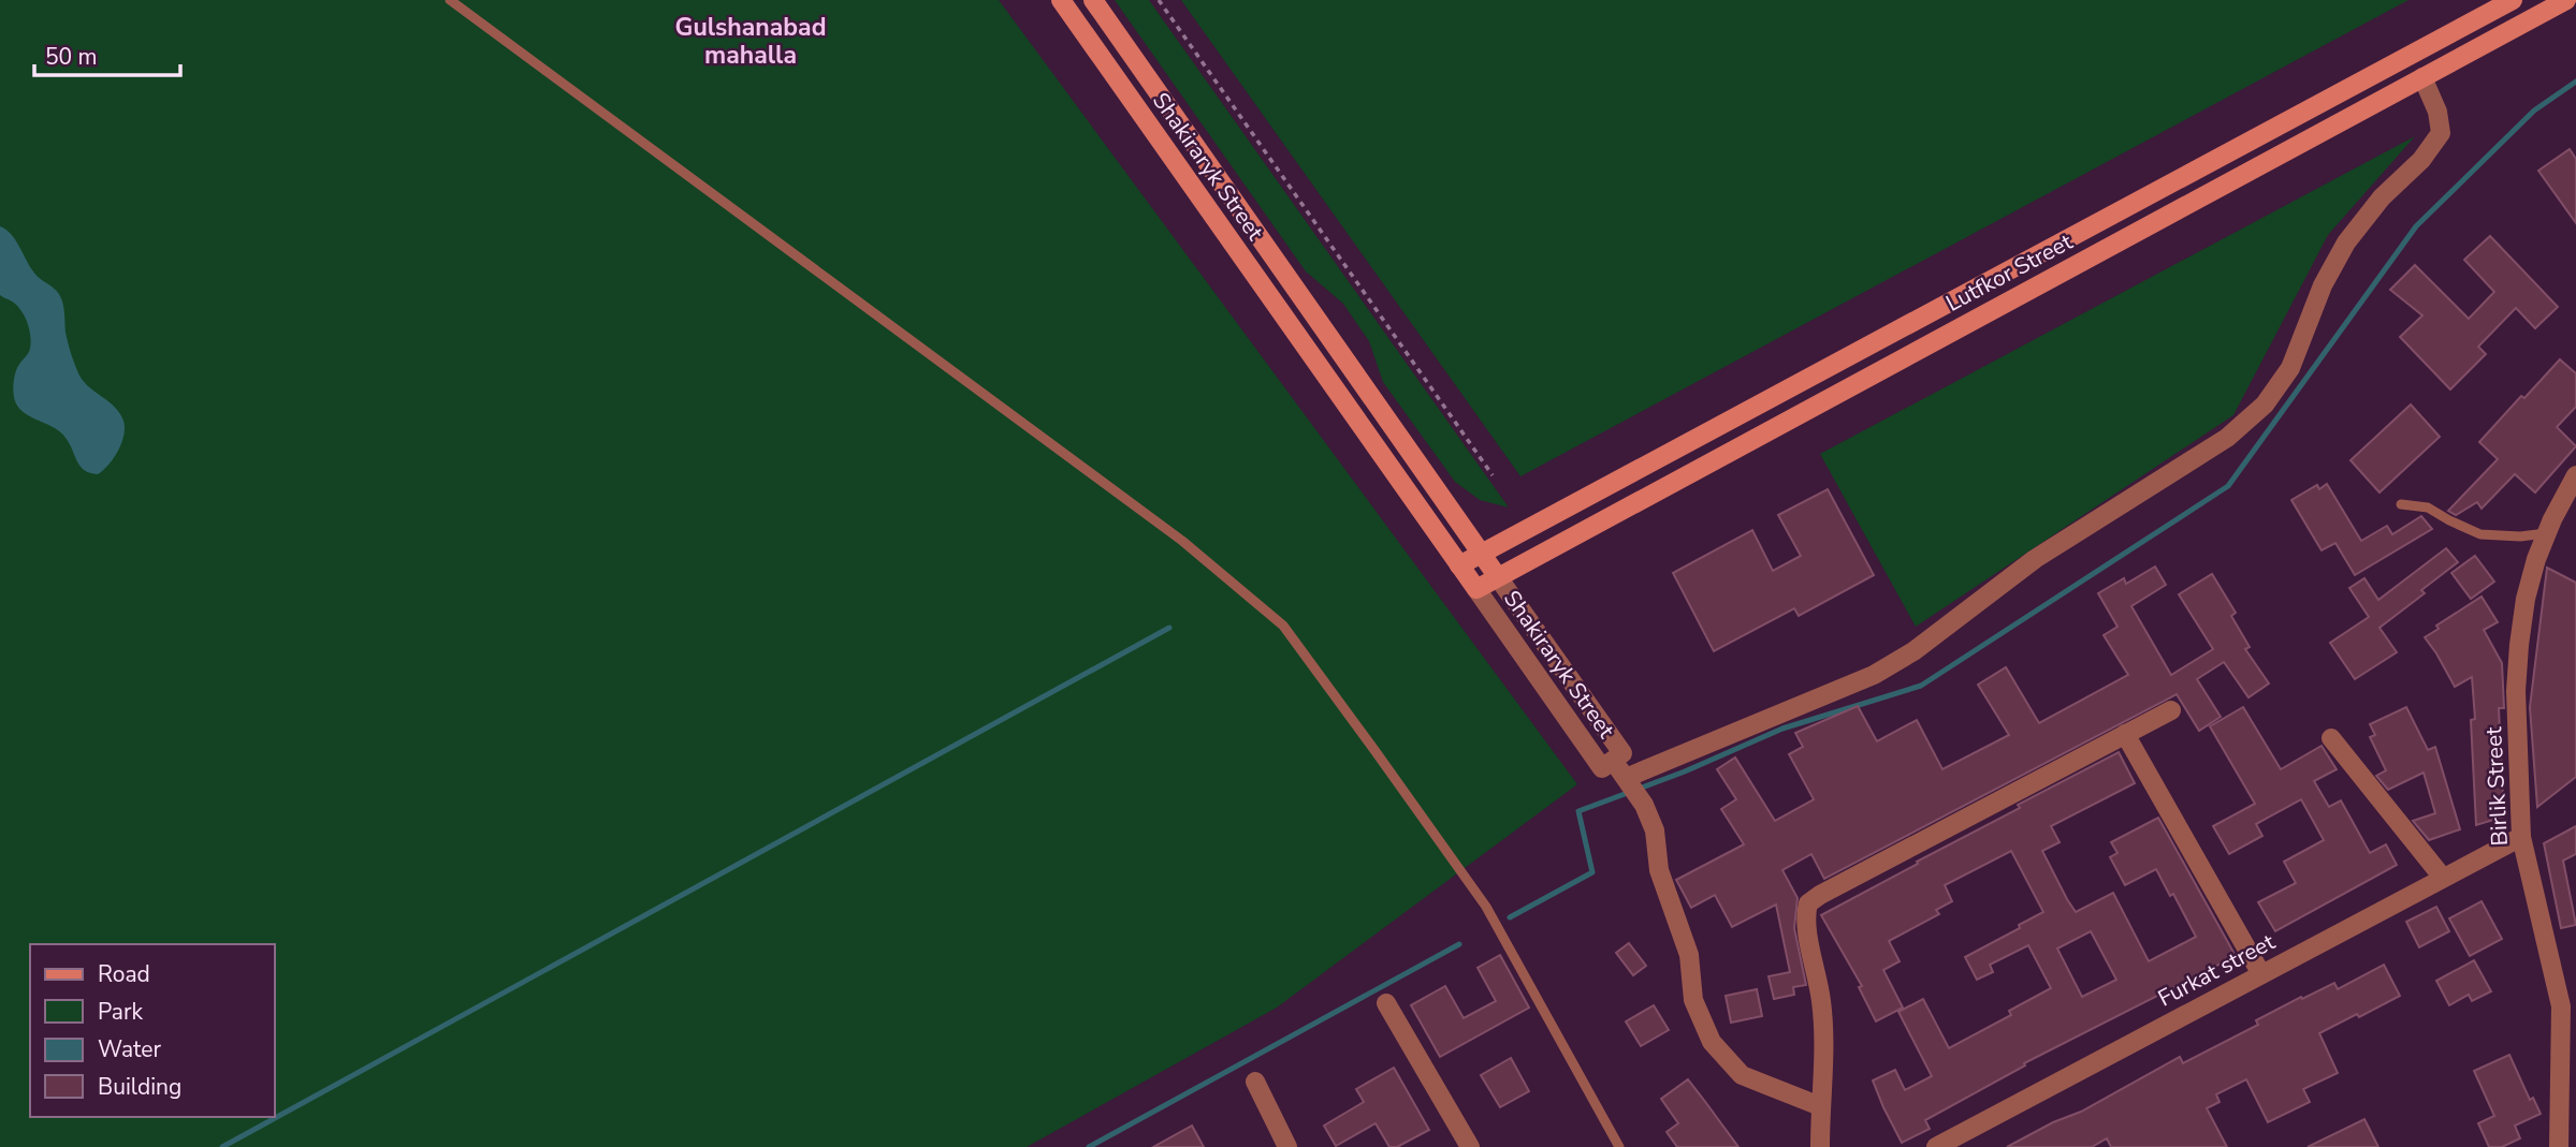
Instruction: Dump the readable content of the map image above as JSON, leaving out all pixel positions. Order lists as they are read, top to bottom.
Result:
{
  "streets": {
    "main road": ["Shakiraryk Street", "Lutfkor Street"],
    "street": ["Birlik Street", "Furkat street"]
  },
  "crossings": [
    ["Shakiraryk Street", "Lutfkor Street"],
    ["Birlik Street", "Furkat street"]
  ],
  "districts": ["Gulshanabad mahalla"],
  "legend": [
    "Road",
    "Park",
    "Water",
    "Building"
  ],
  "scale_bar": "50 m"
}
